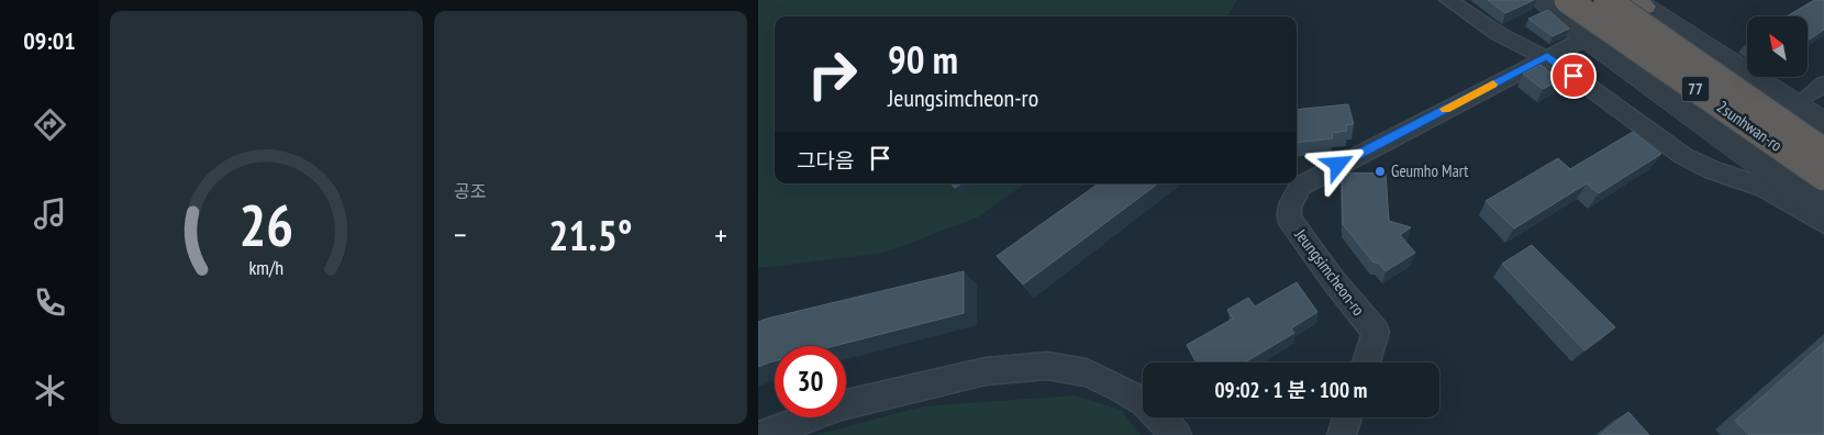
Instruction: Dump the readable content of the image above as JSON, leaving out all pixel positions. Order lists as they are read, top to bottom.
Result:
{
  "streets": {
    "highway": ["77", "2sunhwan-ro"],
    "street": ["Jeungsimcheon-ro"]
  },
  "places": ["Geumho Mart"],
  "north": "top left",
  "page": {
    "tabs": "09:01",
    "tile": "공조",
    "turn": ["90 m", "Jeungsimcheon-ro"],
    "then": "그다음",
    "heat": ["−", "21.5°", "+"],
    "limit": "30",
    "trip": "09:02 · 1 분 · 100 m",
    "gauge": ["26", "km/h"]
  }
}
